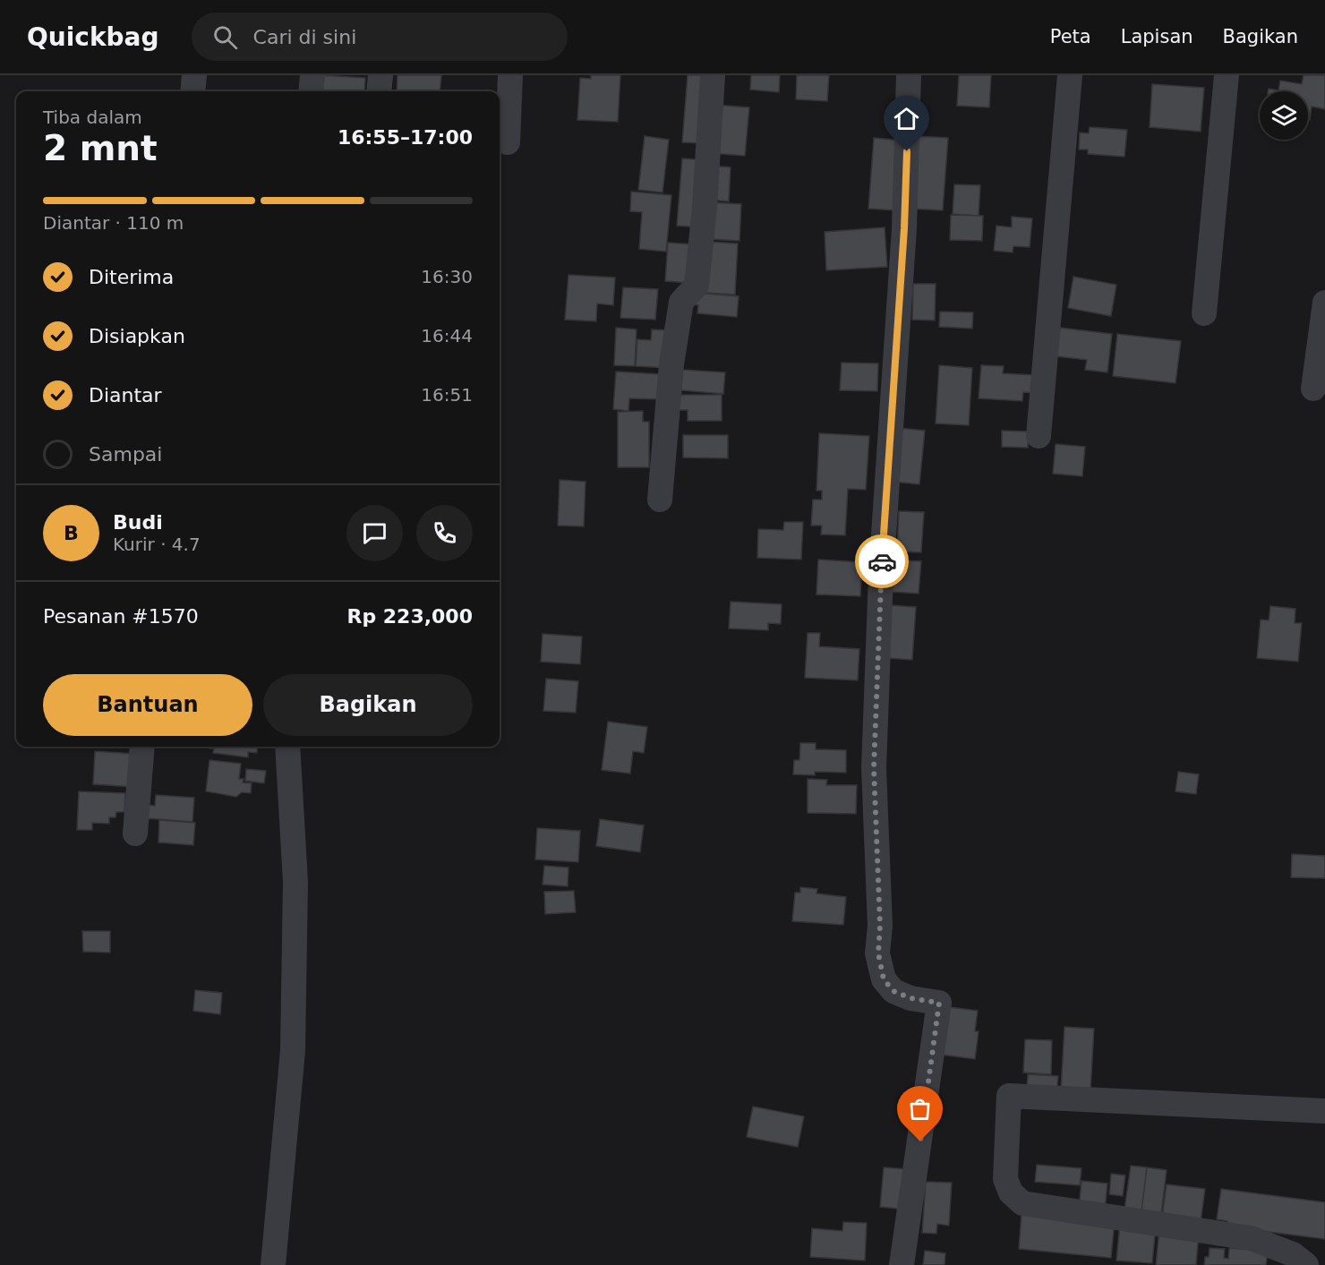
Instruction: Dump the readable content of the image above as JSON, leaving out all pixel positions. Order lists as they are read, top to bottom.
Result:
{
  "page": {
    "header": "Quickbag",
    "search": "Cari di sini",
    "nav": ["Peta", "Lapisan", "Bagikan"],
    "heading": ["2 mnt", "Tiba dalam", "16:55–17:00"],
    "panel": [
      "Budi",
      "Kurir · 4.7",
      "Pesanan #1570",
      "Rp 223,000"
    ],
    "bar": "Diantar · 110 m",
    "list": [
      ["Diterima", "16:30"],
      ["Disiapkan", "16:44"],
      ["Diantar", "16:51"],
      "Sampai"
    ],
    "round": "B",
    "buttons": ["Bantuan", "Bagikan"]
  }
}
